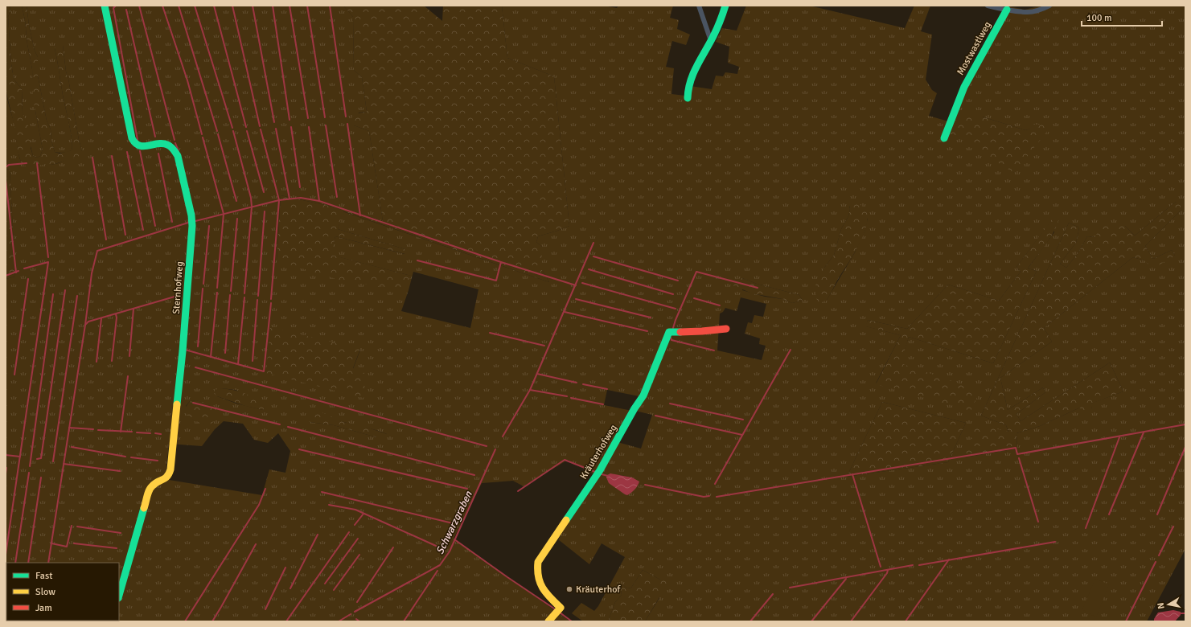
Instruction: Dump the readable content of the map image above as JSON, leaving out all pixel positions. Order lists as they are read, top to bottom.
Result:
{
  "streets": {
    "street": ["Mostwastlweg", "Sternhofweg", "Kräuterhofweg"]
  },
  "water": ["Schwarzgraben"],
  "places": ["Kräuterhof"],
  "legend": ["Fast", "Slow", "Jam"],
  "scale_bar": "100 m",
  "north": "left"
}
